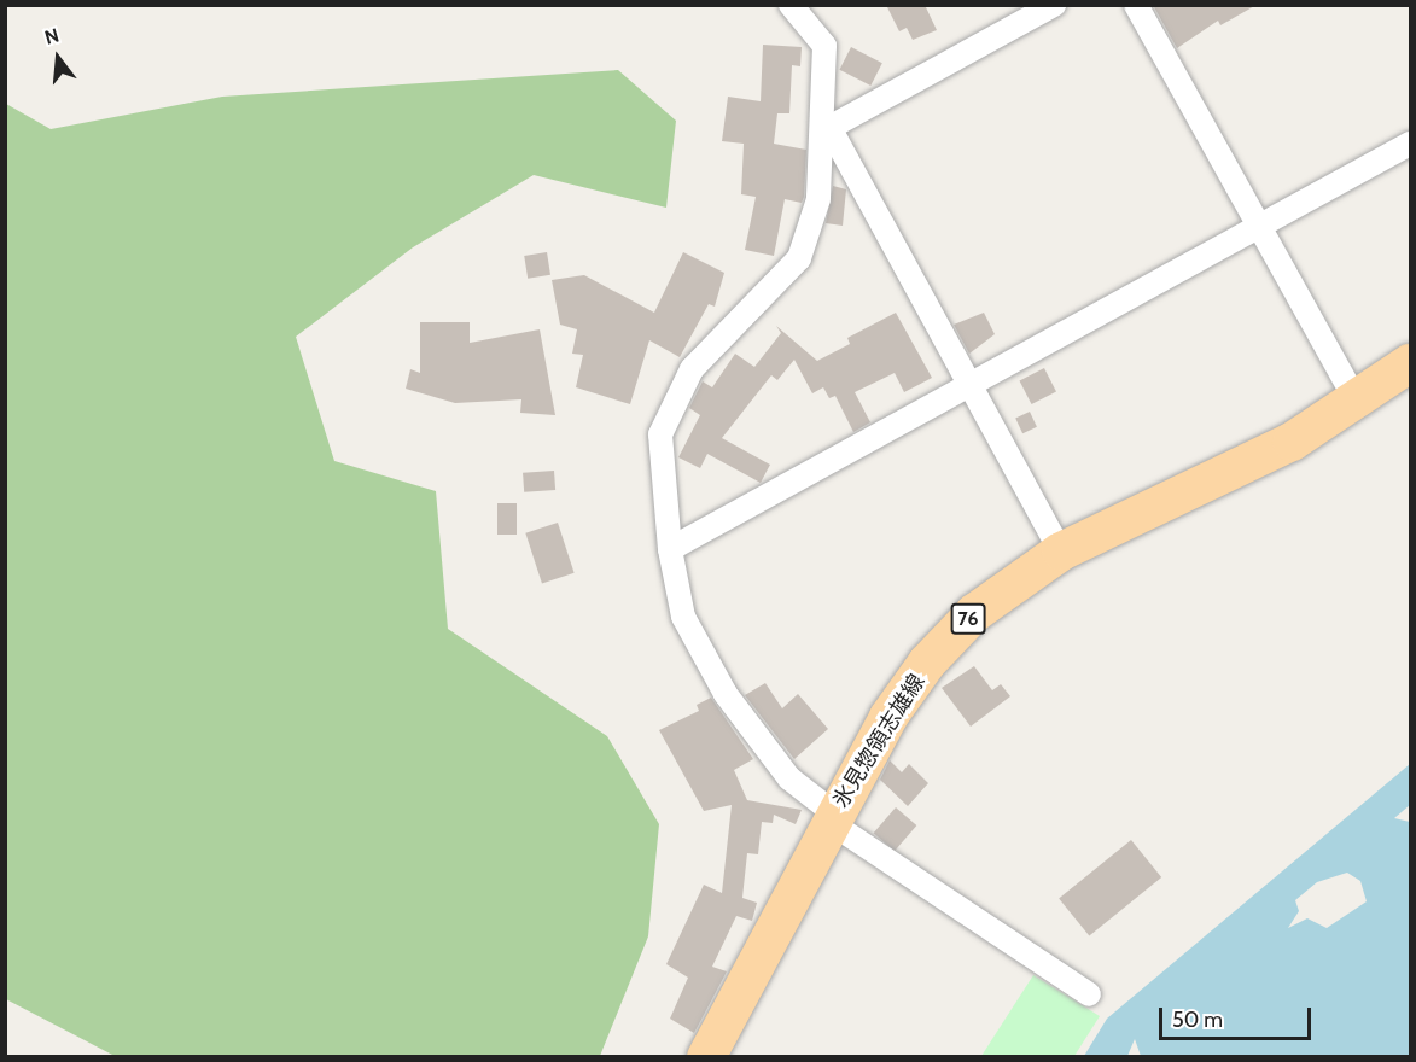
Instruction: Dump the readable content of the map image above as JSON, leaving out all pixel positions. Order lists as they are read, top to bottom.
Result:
{
  "streets": {
    "main road": ["76", "氷見惣領志雄線"]
  },
  "scale_bar": "50 m",
  "north": "top"
}
